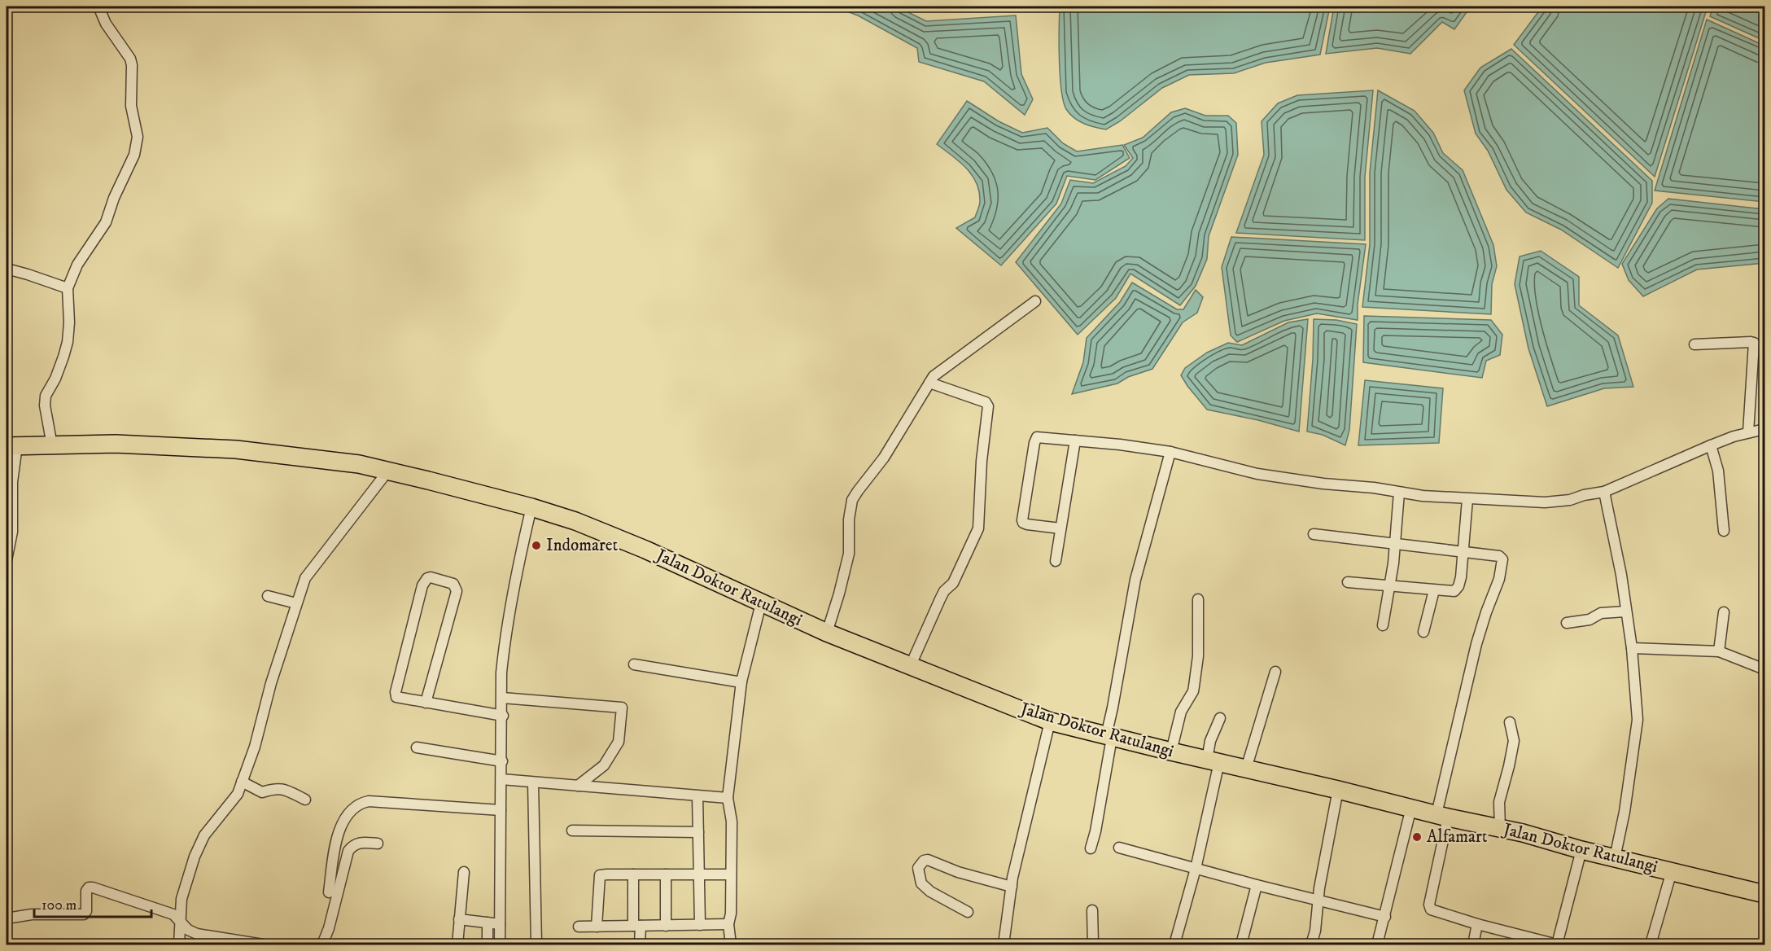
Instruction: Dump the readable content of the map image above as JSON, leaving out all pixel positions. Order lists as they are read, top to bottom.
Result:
{
  "streets": {
    "highway": ["Jalan Doktor Ratulangi"]
  },
  "places": ["Indomaret", "Alfamart"],
  "scale_bar": "100 m"
}
